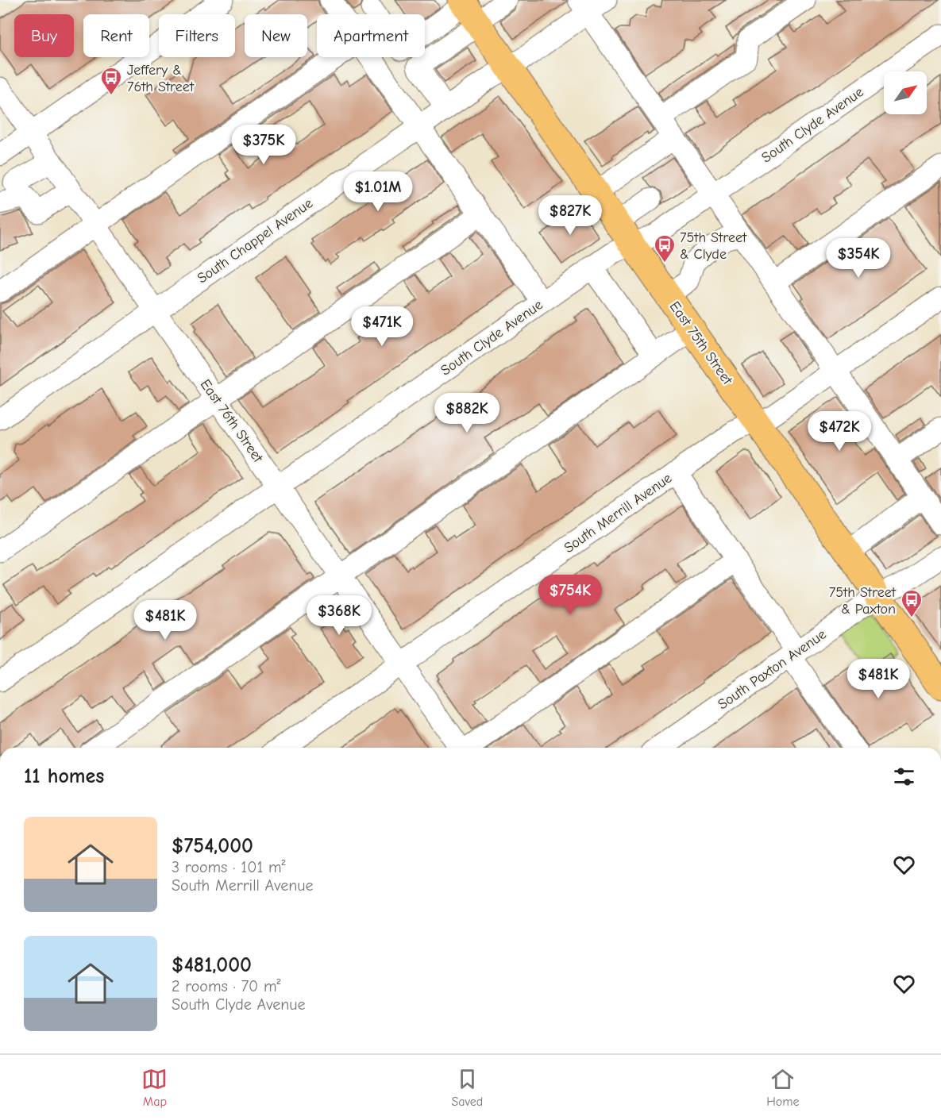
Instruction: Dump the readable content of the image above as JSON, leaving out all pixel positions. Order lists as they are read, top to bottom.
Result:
{
  "streets": {
    "main road": ["East 75th Street"],
    "street": [
      "South Clyde Avenue",
      "South Chappel Avenue",
      "East 76th Street",
      "South Merrill Avenue",
      "South Paxton Avenue"
    ]
  },
  "crossings": [
    ["South Clyde Avenue", "East 75th Street"],
    ["South Clyde Avenue", "East 76th Street"],
    ["South Chappel Avenue", "East 75th Street"],
    ["South Chappel Avenue", "East 76th Street"],
    ["East 75th Street", "South Merrill Avenue"],
    ["East 75th Street", "South Paxton Avenue"],
    ["East 76th Street", "South Merrill Avenue"]
  ],
  "places": {
    "bus stop": ["Jeffery & 76th Street", "75th Street & Clyde", "75th Street & Paxton"]
  },
  "north": "top right",
  "page": {
    "chip": [
      "Buy",
      "Rent",
      "Filters",
      "New",
      "Apartment"
    ],
    "price": [
      "$375K",
      "$1.01M",
      "$827K",
      "$354K",
      "$471K",
      "$882K",
      "$472K",
      "$754K",
      "$368K",
      "$481K",
      "$481K"
    ],
    "heading": "11 homes",
    "list": [
      {
        "name": "$754,000",
        "note": "3 rooms · 101 m² · South Merrill Avenue"
      },
      {
        "name": "$481,000",
        "note": "2 rooms · 70 m² · South Clyde Avenue"
      }
    ],
    "tabs": ["Map", "Saved", "Home"]
  }
}
